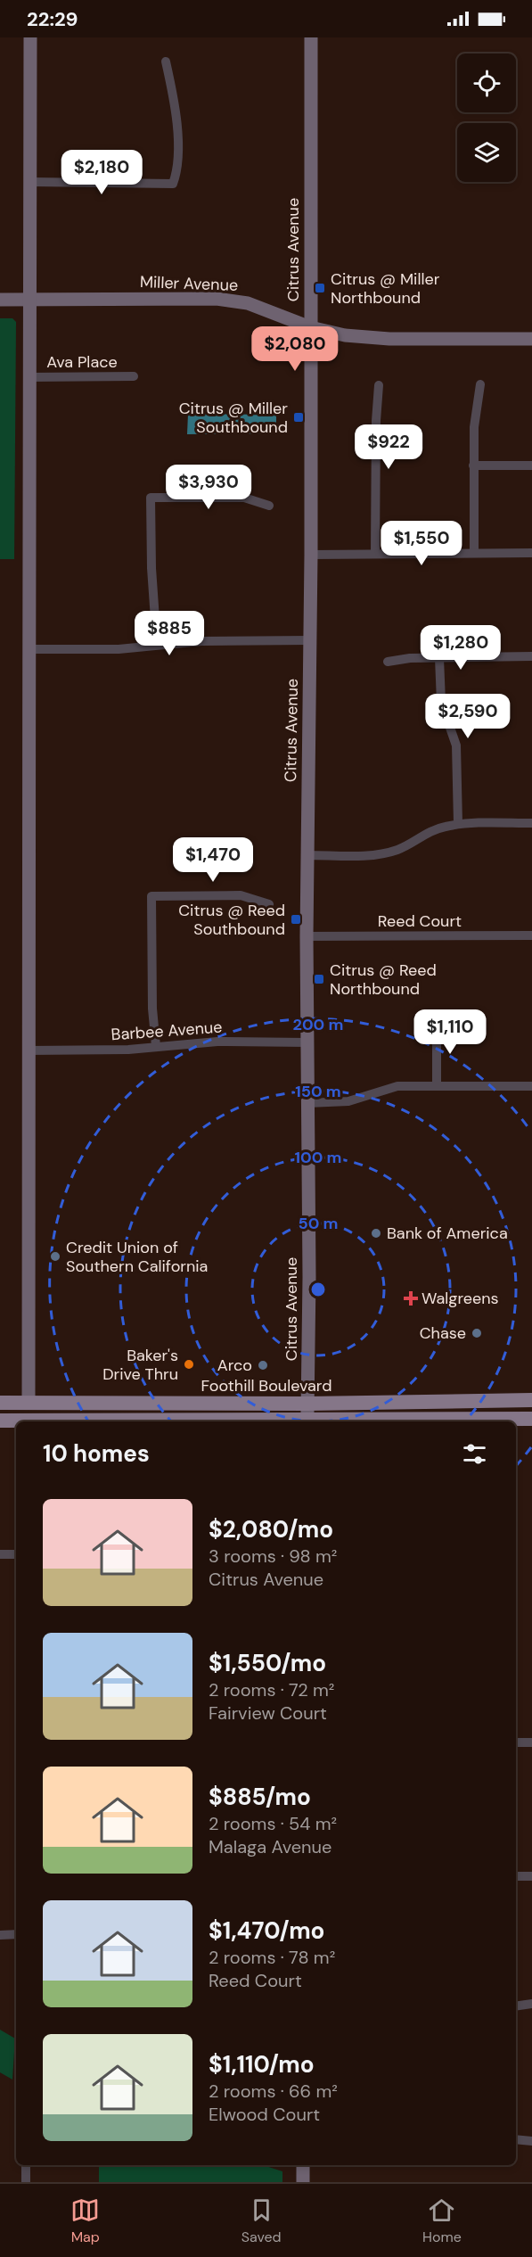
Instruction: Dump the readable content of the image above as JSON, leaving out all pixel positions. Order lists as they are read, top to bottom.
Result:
{
  "streets": {
    "main road": ["Foothill Boulevard"],
    "street": [
      "Citrus Avenue",
      "Miller Avenue",
      "Ava Place",
      "Reed Court",
      "Barbee Avenue"
    ]
  },
  "crossings": [
    ["Citrus Avenue", "Miller Avenue"],
    ["Citrus Avenue", "Reed Court"],
    ["Citrus Avenue", "Barbee Avenue"],
    ["Citrus Avenue", "Foothill Boulevard"]
  ],
  "places": {
    "transit": [
      "Citrus @ Miller Northbound",
      "Citrus @ Miller Southbound",
      "Citrus @ Reed Southbound",
      "Citrus @ Reed Northbound"
    ],
    "other": [
      "Bank of America",
      "Credit Union of Southern California",
      "Chase",
      "Baker's Drive Thru",
      "Arco"
    ],
    "health": ["Walgreens"]
  },
  "page": {
    "status": "22:29",
    "price": [
      "$2,180",
      "$2,080",
      "$922",
      "$3,930",
      "$1,550",
      "$885",
      "$1,280",
      "$2,590",
      "$1,470",
      "$1,110"
    ],
    "heading": "10 homes",
    "list": [
      {
        "name": "$2,080/mo",
        "note": "3 rooms · 98 m² · Citrus Avenue"
      },
      {
        "name": "$1,550/mo",
        "note": "2 rooms · 72 m² · Fairview Court"
      },
      {
        "name": "$885/mo",
        "note": "2 rooms · 54 m² · Malaga Avenue"
      },
      {
        "name": "$1,470/mo",
        "note": "2 rooms · 78 m² · Reed Court"
      },
      {
        "name": "$1,110/mo",
        "note": "2 rooms · 66 m² · Elwood Court"
      }
    ],
    "tabs": ["Map", "Saved", "Home"]
  },
  "rings": [
    "200 m",
    "150 m",
    "100 m",
    "50 m"
  ]
}
